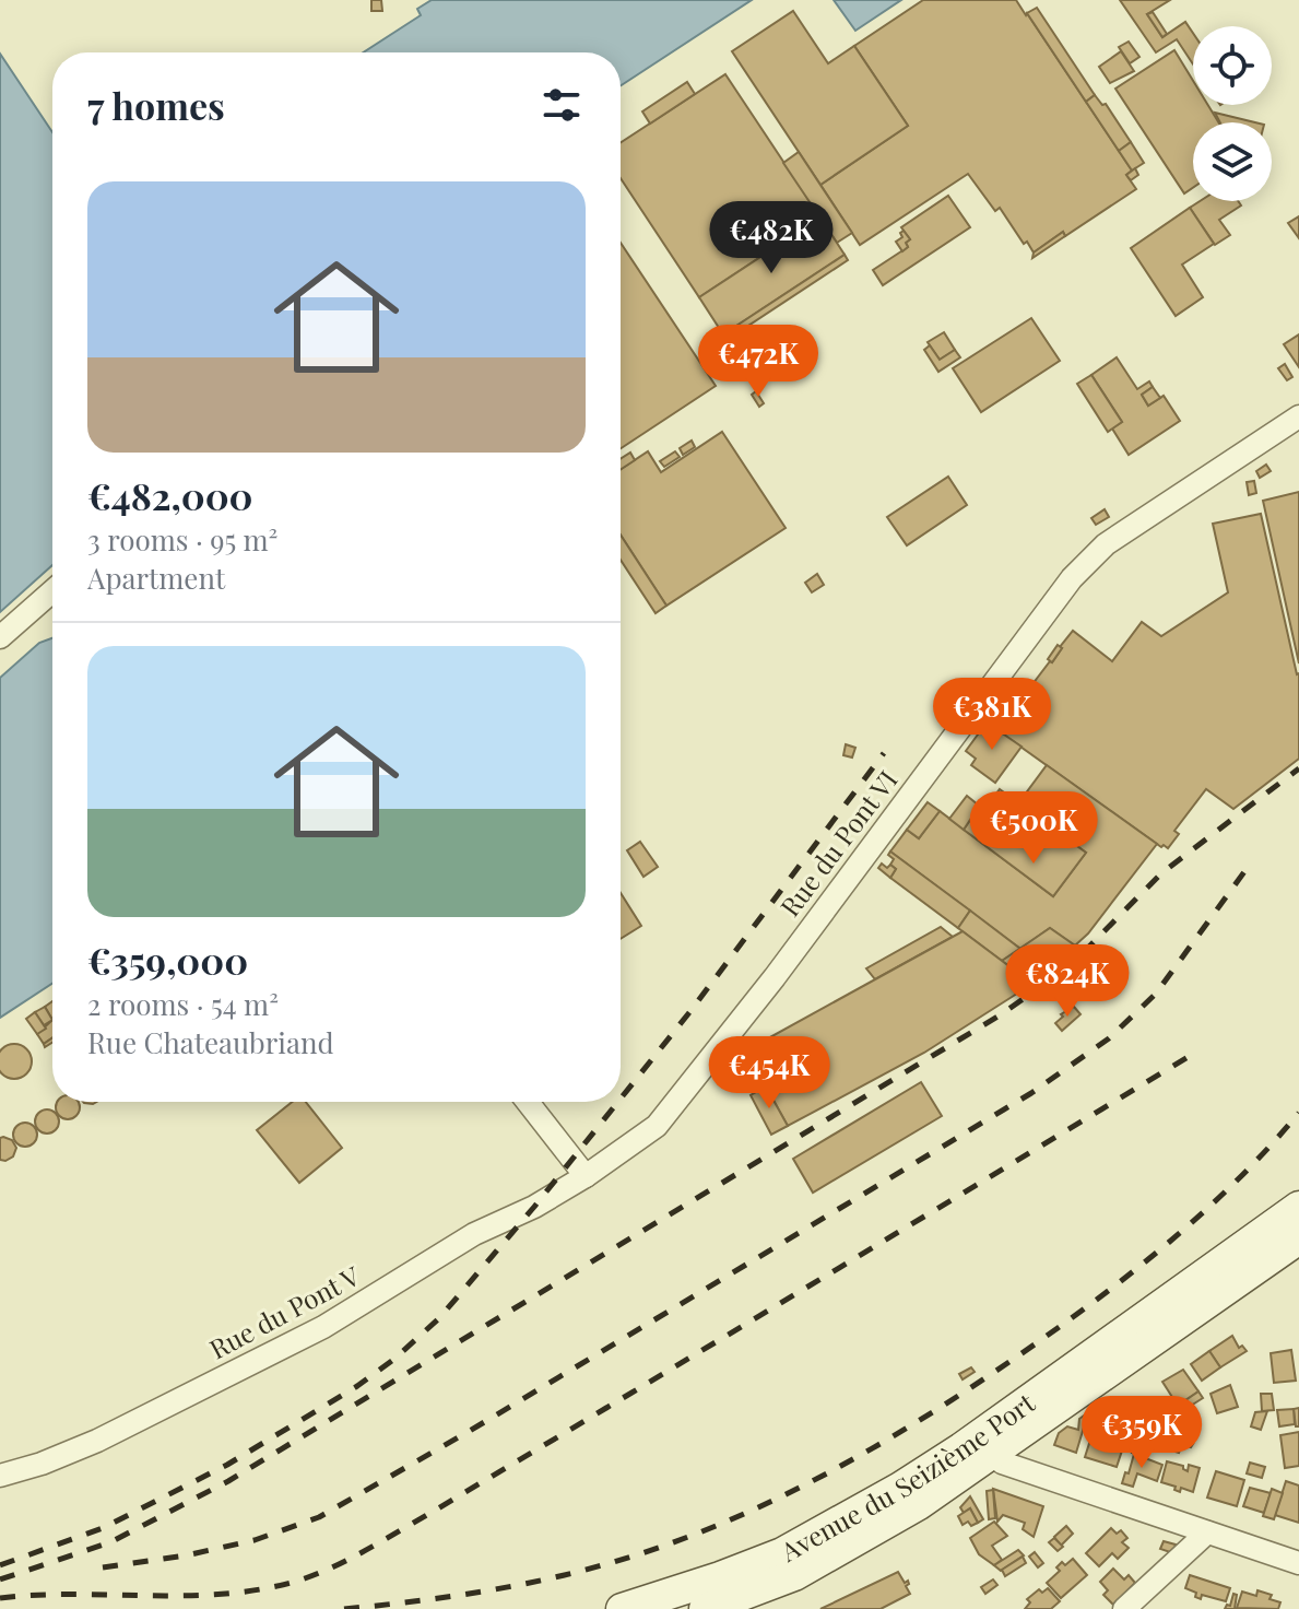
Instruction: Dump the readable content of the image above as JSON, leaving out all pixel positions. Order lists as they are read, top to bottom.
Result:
{
  "streets": {
    "main road": ["Avenue du Seizième Port"],
    "street": ["Rue du Pont VI", "Rue du Pont V"]
  },
  "crossings": [
    ["Rue du Pont VI", "Rue du Pont V"]
  ],
  "page": {
    "heading": "7 homes",
    "list": [
      {
        "name": "€482,000",
        "note": "3 rooms · 95 m² · Apartment"
      },
      {
        "name": "€359,000",
        "note": "2 rooms · 54 m² · Rue Chateaubriand"
      }
    ],
    "price": [
      "€482K",
      "€472K",
      "€381K",
      "€500K",
      "€824K",
      "€454K",
      "€359K"
    ]
  }
}
